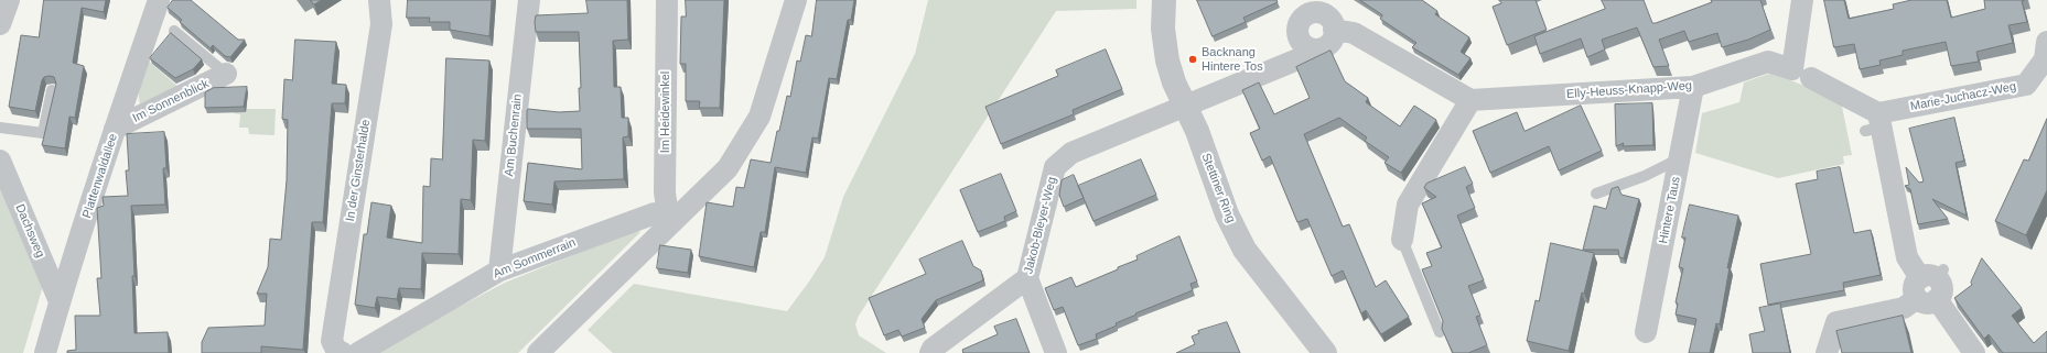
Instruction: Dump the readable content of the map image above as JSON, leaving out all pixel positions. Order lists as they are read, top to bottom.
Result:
{
  "streets": {
    "street": [
      "Elly-Heuss-Knapp-Weg",
      "Marie-Juchacz-Weg",
      "Im Sonnenblick",
      "Im Heidewinkel",
      "Am Buchenrain",
      "In der Ginsterhalde",
      "Plattenwaldallee",
      "Stettiner Ring",
      "Hintere Taus",
      "Jakob-Bleyer-Weg",
      "Dachsweg",
      "Am Sommerrain"
    ]
  },
  "crossings": [
    ["Elly-Heuss-Knapp-Weg", "Hintere Taus"],
    ["Im Sonnenblick", "Plattenwaldallee"],
    ["Im Heidewinkel", "Am Sommerrain"],
    ["Am Buchenrain", "Am Sommerrain"],
    ["Plattenwaldallee", "Dachsweg"],
    ["Stettiner Ring", "Jakob-Bleyer-Weg"]
  ],
  "places": ["Backnang Hintere Tos"]
}
